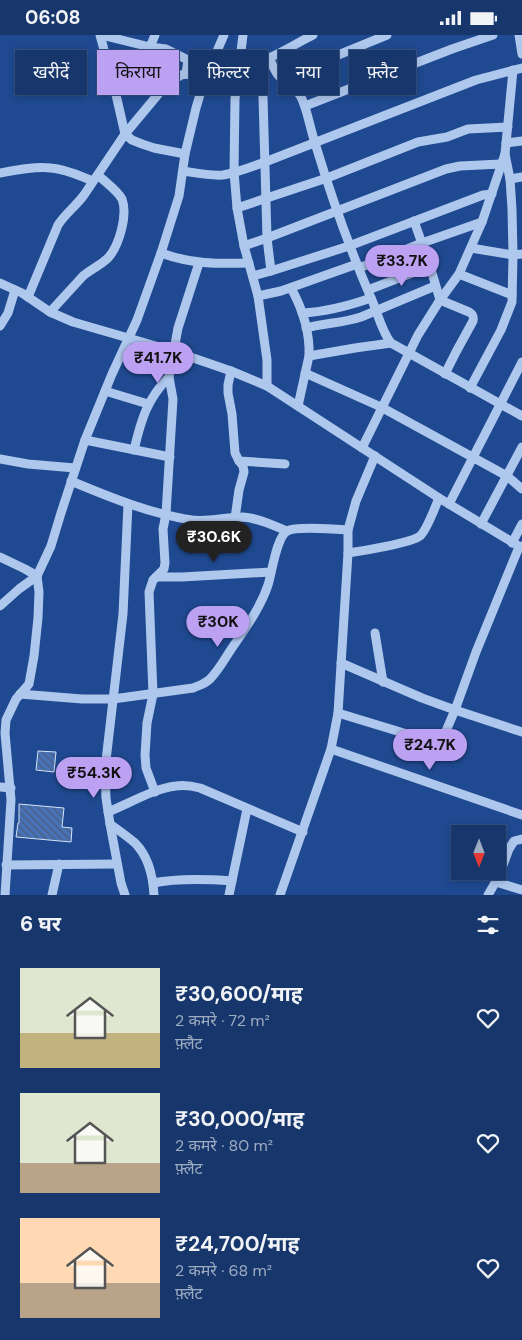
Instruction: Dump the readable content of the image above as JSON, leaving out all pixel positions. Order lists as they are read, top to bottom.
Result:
{
  "north": "bottom",
  "page": {
    "status": "06:08",
    "chip": [
      "खरीदें",
      "किराया",
      "फ़िल्टर",
      "नया",
      "फ़्लैट"
    ],
    "price": [
      "₹33.7K",
      "₹41.7K",
      "₹30.6K",
      "₹30K",
      "₹24.7K",
      "₹54.3K"
    ],
    "heading": "6 घर",
    "list": [
      {
        "name": "₹30,600/माह",
        "note": "2 कमरे · 72 m² · फ़्लैट"
      },
      {
        "name": "₹30,000/माह",
        "note": "2 कमरे · 80 m² · फ़्लैट"
      },
      {
        "name": "₹24,700/माह",
        "note": "2 कमरे · 68 m² · फ़्लैट"
      }
    ]
  }
}
